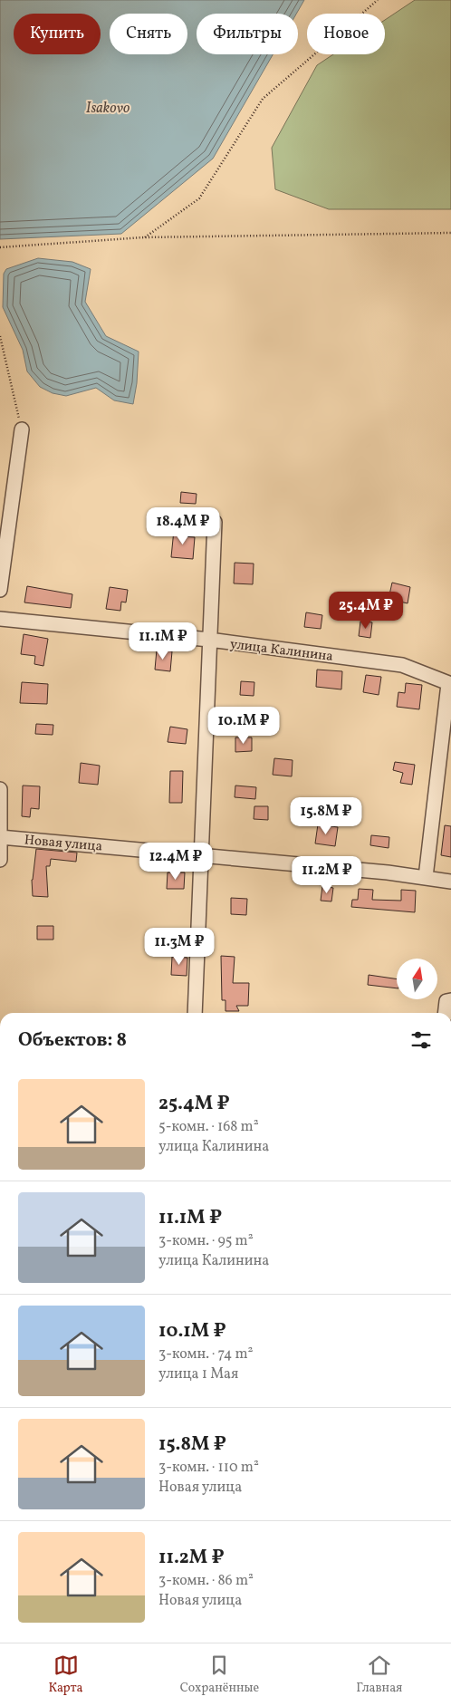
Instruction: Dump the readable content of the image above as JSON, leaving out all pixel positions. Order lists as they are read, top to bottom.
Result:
{
  "streets": {
    "street": ["улица Калинина", "Новая улица"]
  },
  "water": ["Isakovo"],
  "north": "top",
  "page": {
    "chip": [
      "Купить",
      "Снять",
      "Фильтры",
      "Новое"
    ],
    "price": [
      "18.4M ₽",
      "25.4M ₽",
      "11.1M ₽",
      "10.1M ₽",
      "15.8M ₽",
      "12.4M ₽",
      "11.2M ₽",
      "11.3M ₽"
    ],
    "heading": "Объектов: 8",
    "list": [
      {
        "name": "25.4M ₽",
        "note": "5-комн. · 168 m² · улица Калинина"
      },
      {
        "name": "11.1M ₽",
        "note": "3-комн. · 95 m² · улица Калинина"
      },
      {
        "name": "10.1M ₽",
        "note": "3-комн. · 74 m² · улица 1 Мая"
      },
      {
        "name": "15.8M ₽",
        "note": "3-комн. · 110 m² · Новая улица"
      },
      {
        "name": "11.2M ₽",
        "note": "3-комн. · 86 m² · Новая улица"
      }
    ],
    "tabs": ["Карта", "Сохранённые", "Главная"]
  }
}
